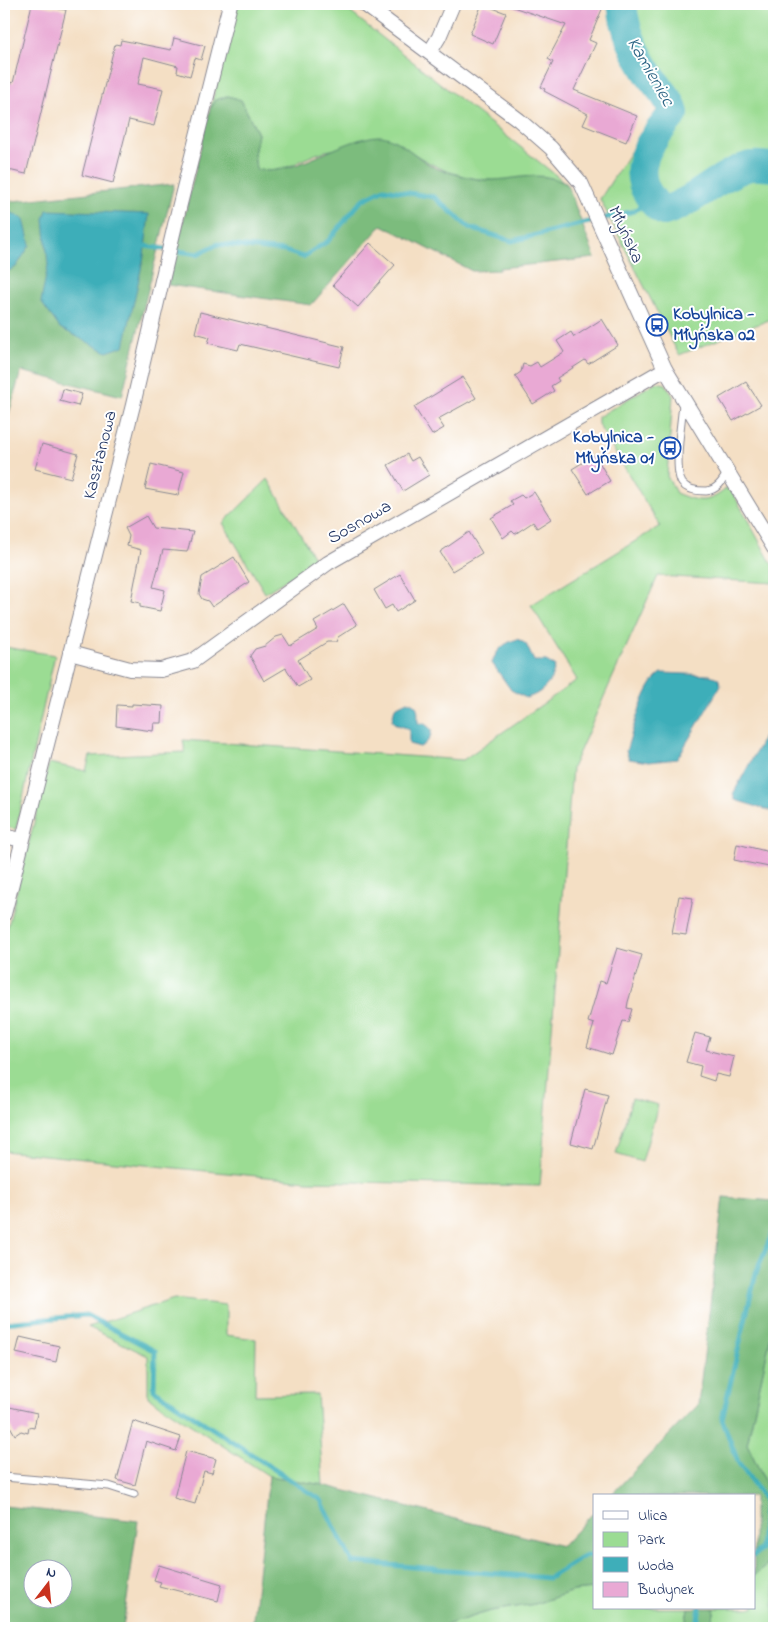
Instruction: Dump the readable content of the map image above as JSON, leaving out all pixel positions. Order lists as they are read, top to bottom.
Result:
{
  "streets": {
    "street": ["Młyńska", "Kasztanowa", "Sosnowa"]
  },
  "crossings": [
    ["Młyńska", "Sosnowa"],
    ["Kasztanowa", "Sosnowa"]
  ],
  "water": ["Kamieniec"],
  "places": {
    "bus stop": ["Kobylnica - Młyńska 02", "Kobylnica - Młyńska 01"]
  },
  "legend": [
    "Ulica",
    "Park",
    "Woda",
    "Budynek"
  ],
  "north": "top"
}
